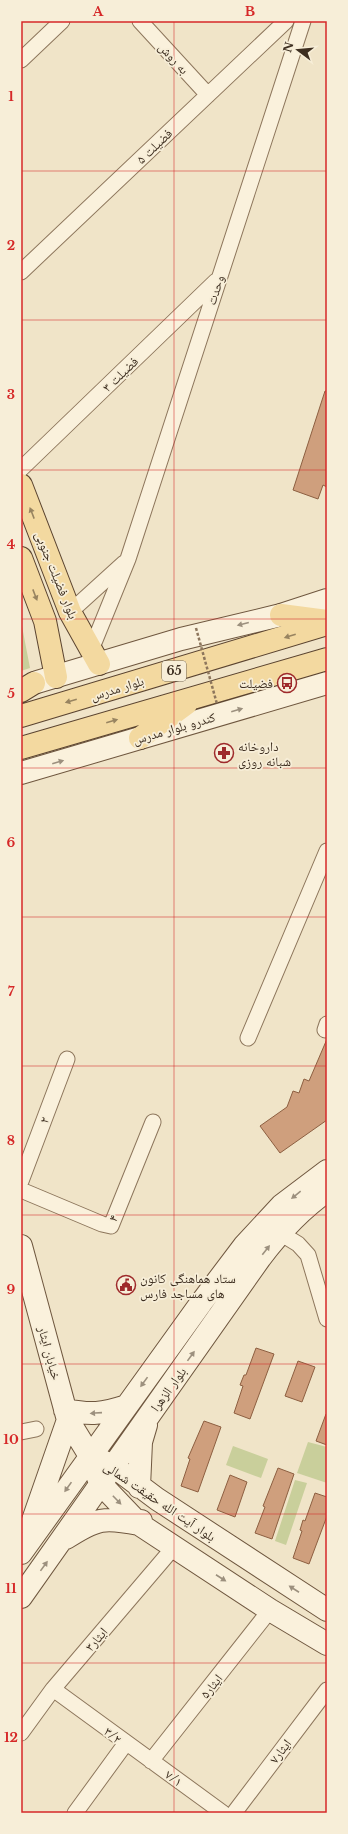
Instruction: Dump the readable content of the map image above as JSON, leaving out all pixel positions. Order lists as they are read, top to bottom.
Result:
{
  "streets": {
    "main road": [
      "بلوار فضیلت جنوبی",
      "65",
      "بلوار مدرس",
      "کندرو بلوار مدرس",
      "خیابان ایثار",
      "بلوار الزهرا",
      "بلوار آیت الله حقیقت شمالی"
    ],
    "street": [
      "به روش",
      "فضیلت ۵",
      "وحدت",
      "فضیلت ۳",
      "۲",
      "۴",
      "ایثار۳",
      "ایثار۵",
      "۳/۲",
      "ایثار۷",
      "۷/۱"
    ]
  },
  "crossings": [
    ["به روش", "فضیلت ۵"],
    ["وحدت", "فضیلت ۳"],
    ["وحدت", "بلوار فضیلت جنوبی"],
    ["خیابان ایثار", "بلوار الزهرا"],
    ["خیابان ایثار", "بلوار آیت الله حقیقت شمالی"],
    ["بلوار الزهرا", "بلوار آیت الله حقیقت شمالی"],
    ["بلوار آیت الله حقیقت شمالی", "ایثار۳"],
    ["بلوار آیت الله حقیقت شمالی", "ایثار۵"],
    ["ایثار۳", "۳/۲"],
    ["ایثار۵", "۷/۱"],
    ["۳/۲", "۷/۱"]
  ],
  "places": {
    "bus stop": ["فضیلت"],
    "pharmacy": ["داروخانه شبانه روزی"],
    "public building": ["ستاد هماهنگی کانون های مساجد فارس"]
  },
  "north": "left",
  "grid": {
    "columns": ["A", "B"],
    "rows": [
      "1",
      "2",
      "3",
      "4",
      "5",
      "6",
      "7",
      "8",
      "9",
      "10",
      "11",
      "12"
    ]
  }
}
